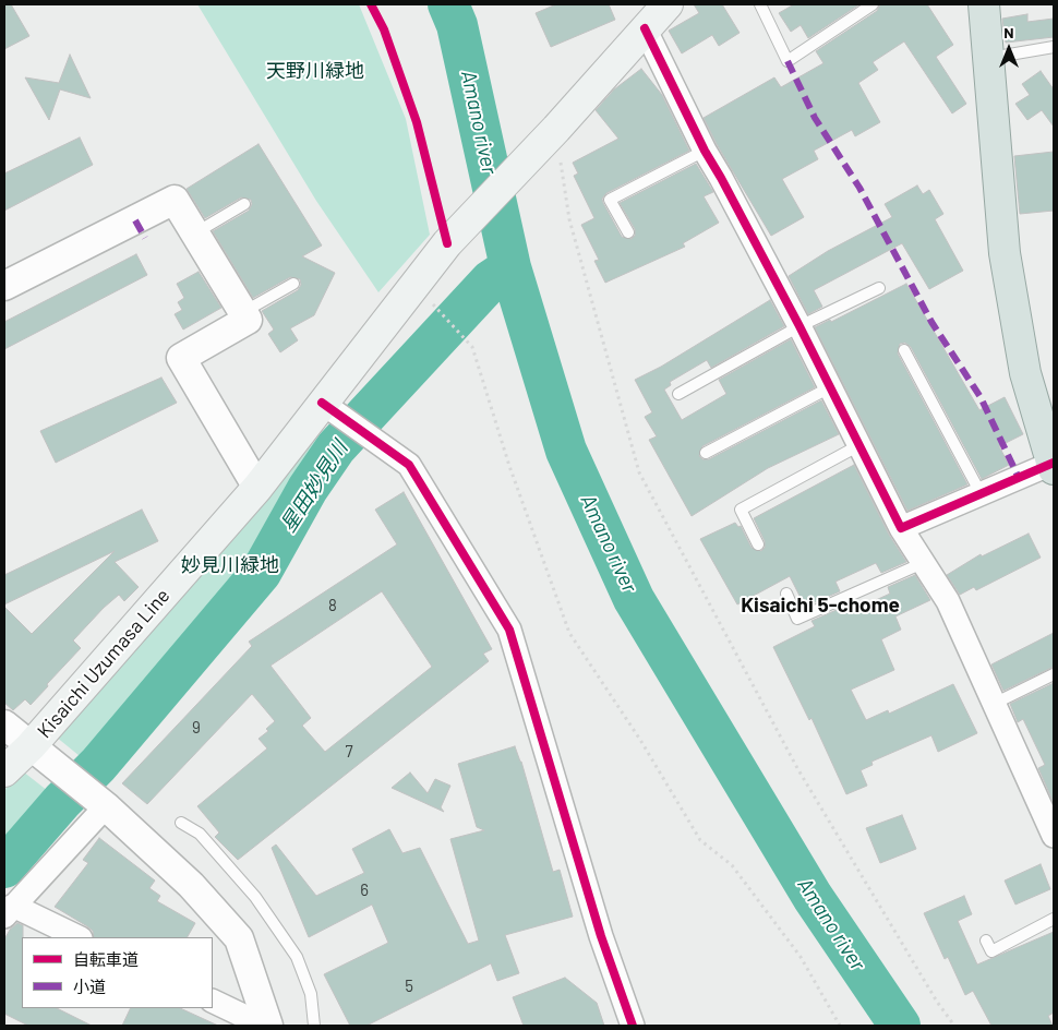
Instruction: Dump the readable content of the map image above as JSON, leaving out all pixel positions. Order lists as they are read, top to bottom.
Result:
{
  "streets": {
    "main road": ["Kisaichi Uzumasa Line"]
  },
  "districts": ["Kisaichi 5-chome"],
  "water": ["Amano river", "星田妙見川"],
  "parks": ["天野川緑地", "妙見川緑地"],
  "house_numbers": [
    "8",
    "9",
    "7",
    "6",
    "5"
  ],
  "legend": ["自転車道", "小道"],
  "north": "top"
}
